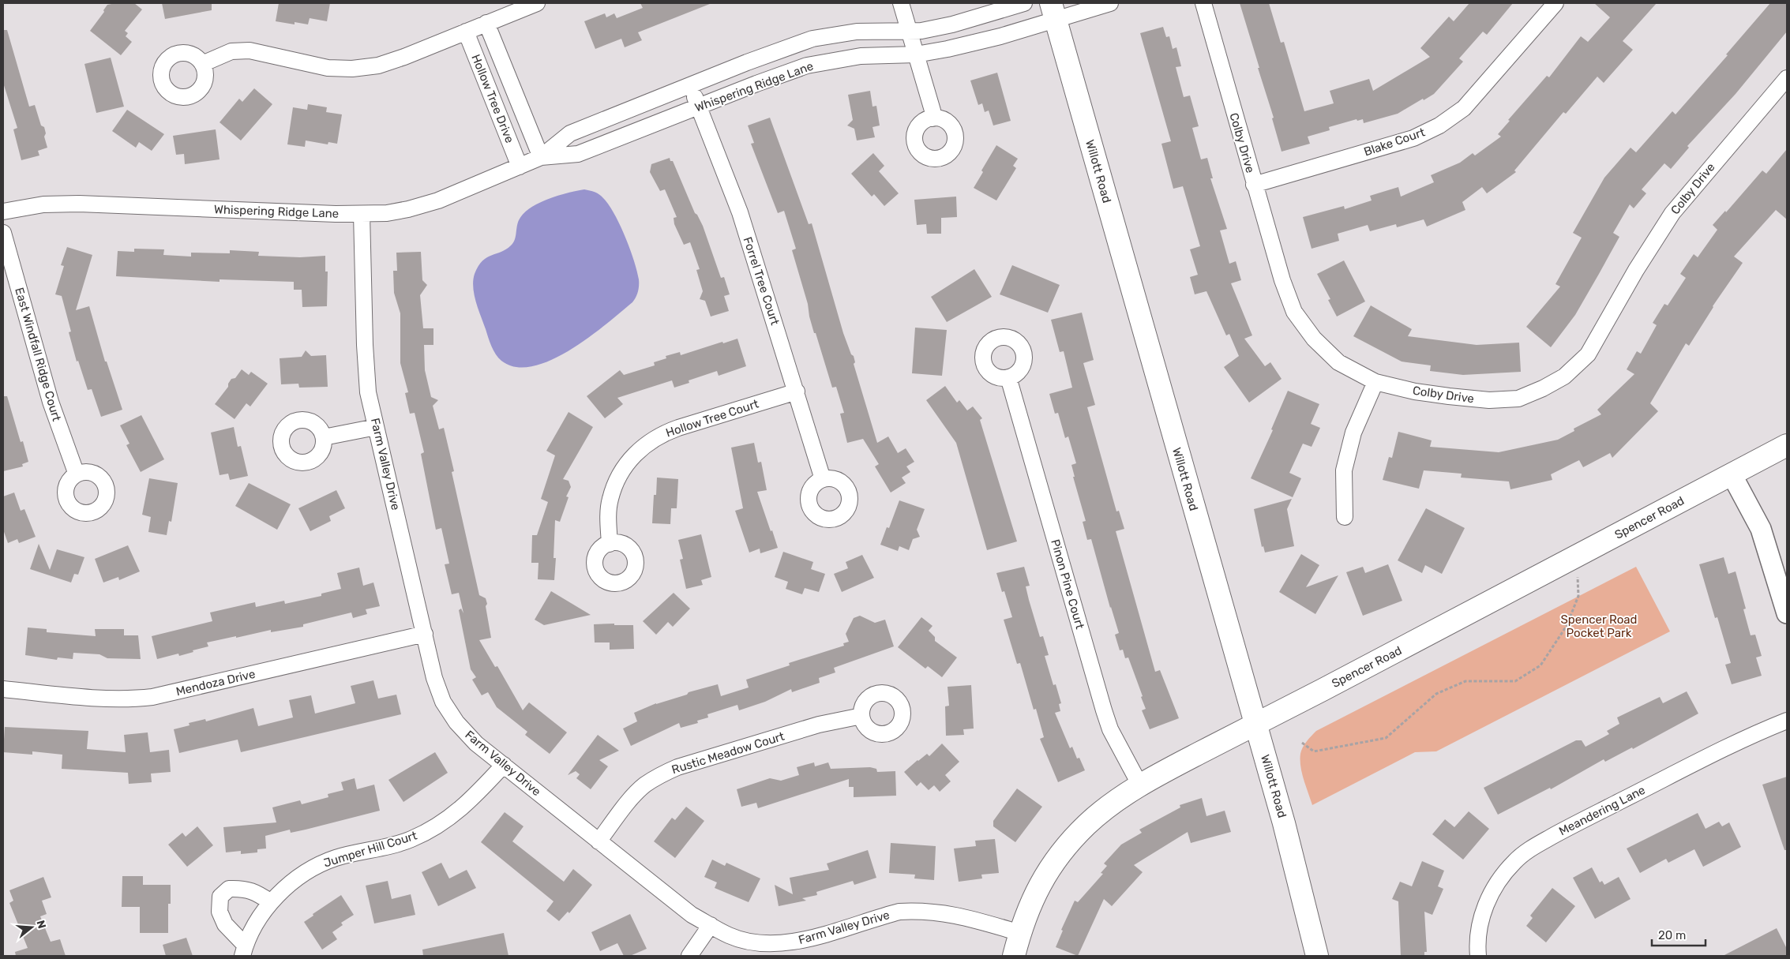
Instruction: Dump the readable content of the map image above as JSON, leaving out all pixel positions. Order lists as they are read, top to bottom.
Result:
{
  "streets": {
    "main road": ["Willott Road", "Spencer Road"],
    "street": [
      "Whispering Ridge Lane",
      "Hollow Tree Drive",
      "Blake Court",
      "Colby Drive",
      "Forrel Tree Court",
      "East Windfall Ridge Court",
      "Hollow Tree Court",
      "Farm Valley Drive",
      "Pinon Pine Court",
      "Mendoza Drive",
      "Rustic Meadow Court",
      "Meandering Lane",
      "Jumper Hill Court"
    ]
  },
  "crossings": [
    ["Whispering Ridge Lane", "Hollow Tree Drive"],
    ["Whispering Ridge Lane", "Willott Road"],
    ["Whispering Ridge Lane", "Forrel Tree Court"],
    ["Whispering Ridge Lane", "Farm Valley Drive"],
    ["Blake Court", "Colby Drive"],
    ["Willott Road", "Spencer Road"],
    ["Forrel Tree Court", "Hollow Tree Court"],
    ["Farm Valley Drive", "Spencer Road"],
    ["Farm Valley Drive", "Mendoza Drive"],
    ["Farm Valley Drive", "Rustic Meadow Court"],
    ["Farm Valley Drive", "Jumper Hill Court"],
    ["Spencer Road", "Pinon Pine Court"]
  ],
  "parks": ["Spencer Road Pocket Park"],
  "scale_bar": "20 m",
  "north": "right"
}
